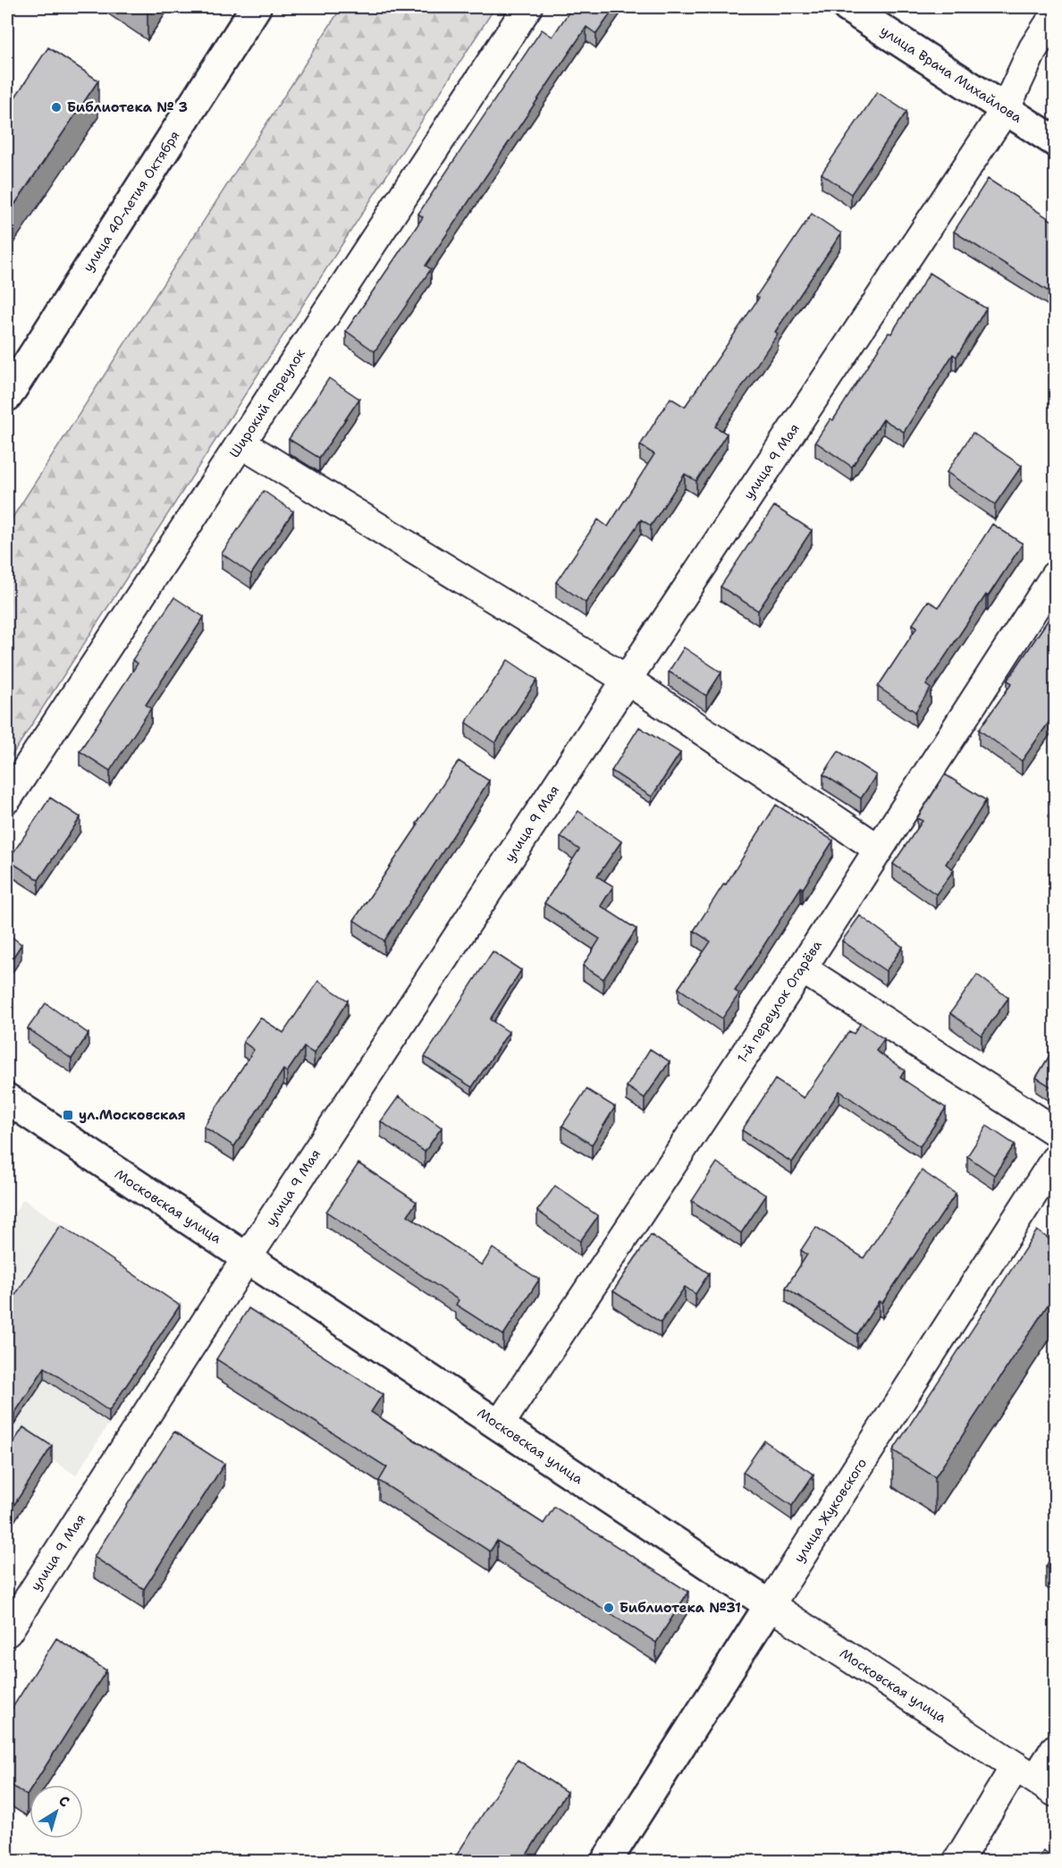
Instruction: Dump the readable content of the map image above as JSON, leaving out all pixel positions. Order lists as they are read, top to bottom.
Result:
{
  "streets": {
    "street": [
      "улица Врача Михайлова",
      "улица 40-летия Октября",
      "Широкий переулок",
      "улица 9 Мая",
      "1-й переулок Огарёва",
      "Московская улица",
      "улица Жуковского"
    ]
  },
  "crossings": [
    ["улица Врача Михайлова", "улица 9 Мая"],
    ["улица 9 Мая", "Московская улица"],
    ["1-й переулок Огарёва", "Московская улица"],
    ["Московская улица", "улица Жуковского"]
  ],
  "places": {
    "other": ["Библиотека № 3", "Библиотека №31"],
    "transit": ["ул.Московская"]
  },
  "north": "top right"
}
